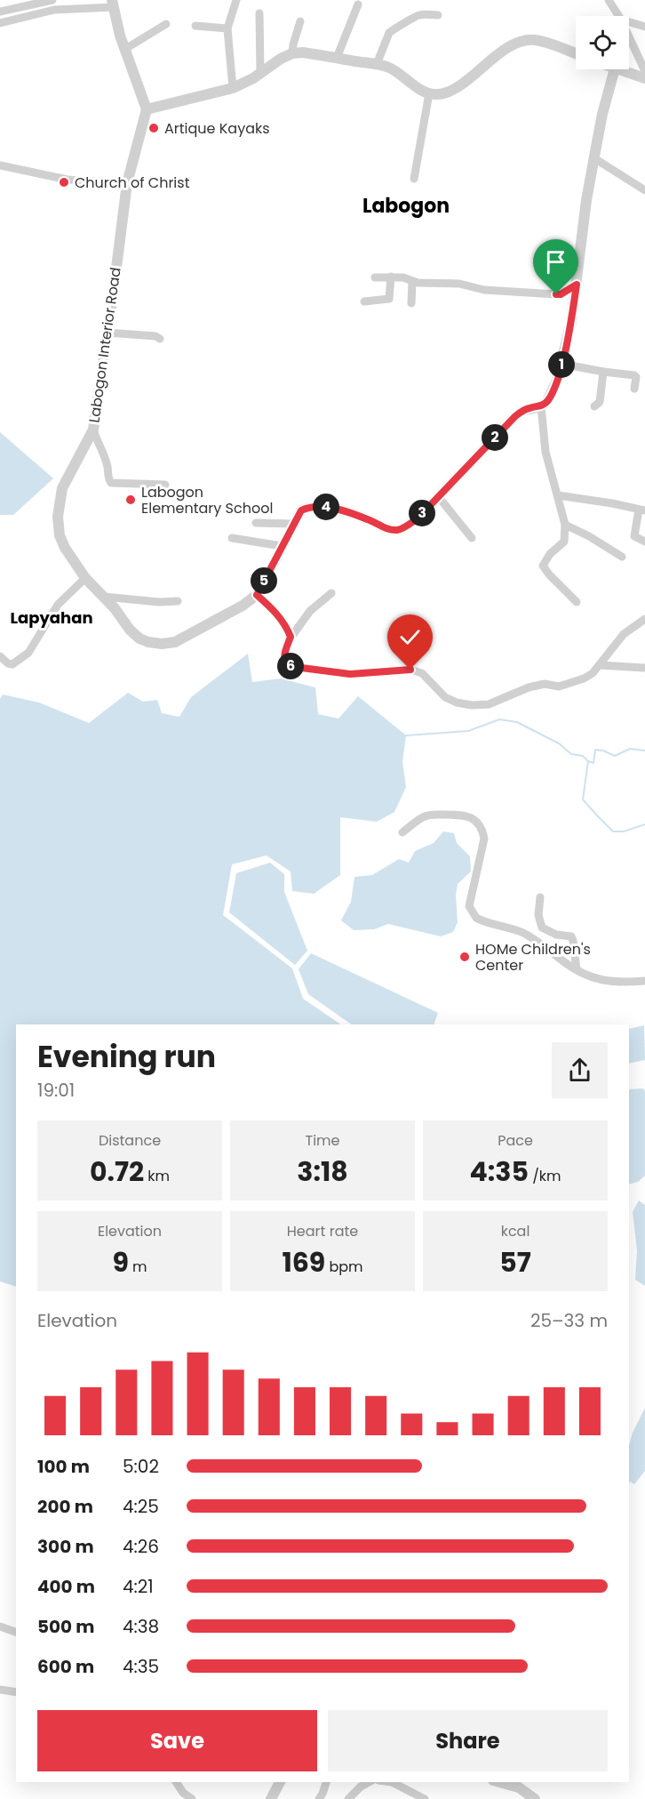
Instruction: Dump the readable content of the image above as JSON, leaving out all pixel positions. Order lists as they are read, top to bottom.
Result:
{
  "streets": {
    "street": ["Labogon Interior Road"]
  },
  "districts": ["Labogon", "Lapyahan"],
  "places": [
    "Artique Kayaks",
    "Church of Christ",
    "Labogon Elementary School",
    "HOMe Children's Center"
  ],
  "page": {
    "pins": [
      "1",
      "2",
      "4",
      "3",
      "5",
      "6"
    ],
    "heading": ["Evening run", "19:01"],
    "stats": [
      ["Distance", "0.72 km"],
      ["Time", "3:18"],
      ["Pace", "4:35 /km"],
      ["Elevation", "9 m"],
      ["Heart rate", "169 bpm"],
      ["kcal", "57"]
    ],
    "chart": ["Elevation", "25–33 m"],
    "list": [
      {
        "name": "100 m",
        "note": "5:02"
      },
      {
        "name": "200 m",
        "note": "4:25"
      },
      {
        "name": "300 m",
        "note": "4:26"
      },
      {
        "name": "400 m",
        "note": "4:21"
      },
      {
        "name": "500 m",
        "note": "4:38"
      },
      {
        "name": "600 m",
        "note": "4:35"
      }
    ],
    "buttons": ["Save", "Share"]
  }
}
